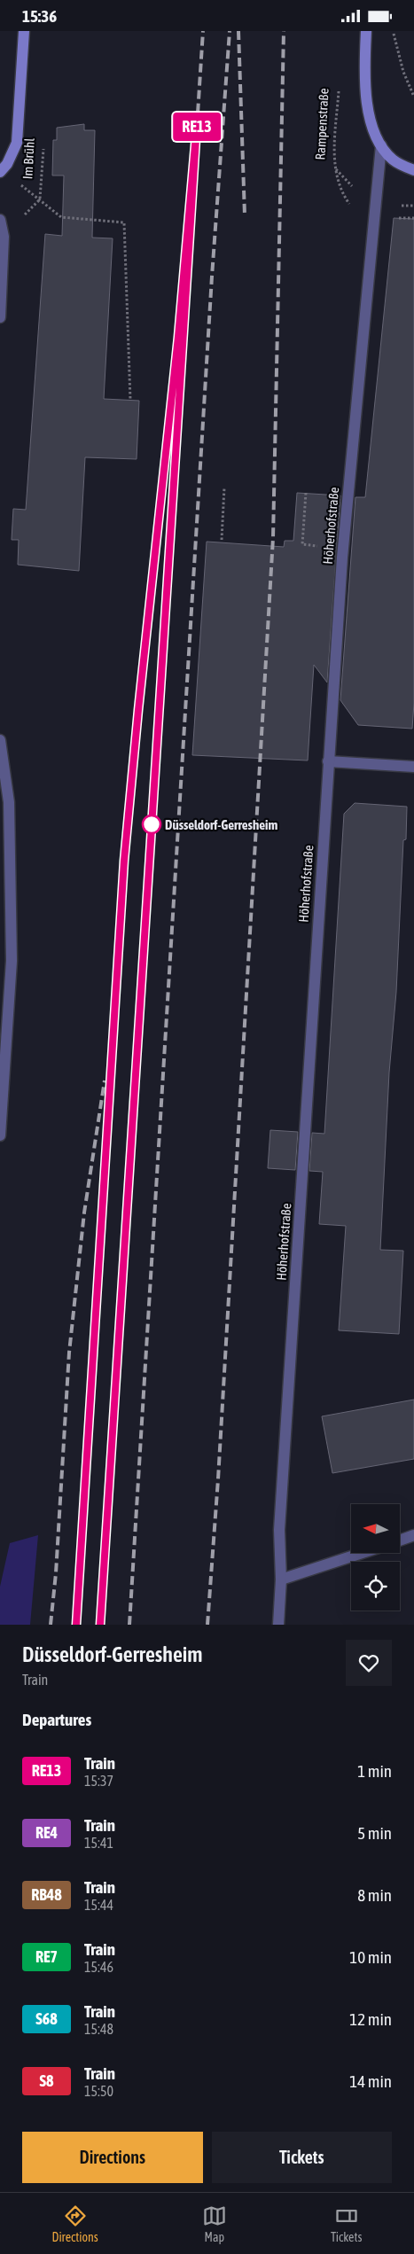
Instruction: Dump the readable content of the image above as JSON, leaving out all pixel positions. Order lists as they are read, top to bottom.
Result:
{
  "streets": {
    "main road": ["Im Brühl"],
    "street": ["Höherhofstraße"],
    "path": ["Rampenstraße"]
  },
  "places": ["Düsseldorf-Gerresheim"],
  "north": "left",
  "page": {
    "status": "15:36",
    "on_map": "RE13",
    "heading": [
      ["Düsseldorf-Gerresheim", "Train"],
      "Departures"
    ],
    "list": [
      {
        "mark": "RE13",
        "name": "Train",
        "note": "15:37",
        "value": "1 min"
      },
      {
        "mark": "RE4",
        "name": "Train",
        "note": "15:41",
        "value": "5 min"
      },
      {
        "mark": "RB48",
        "name": "Train",
        "note": "15:44",
        "value": "8 min"
      },
      {
        "mark": "RE7",
        "name": "Train",
        "note": "15:46",
        "value": "10 min"
      },
      {
        "mark": "S68",
        "name": "Train",
        "note": "15:48",
        "value": "12 min"
      },
      {
        "mark": "S8",
        "name": "Train",
        "note": "15:50",
        "value": "14 min"
      }
    ],
    "buttons": ["Directions", "Tickets"],
    "tabs": ["Directions", "Map", "Tickets"]
  }
}
